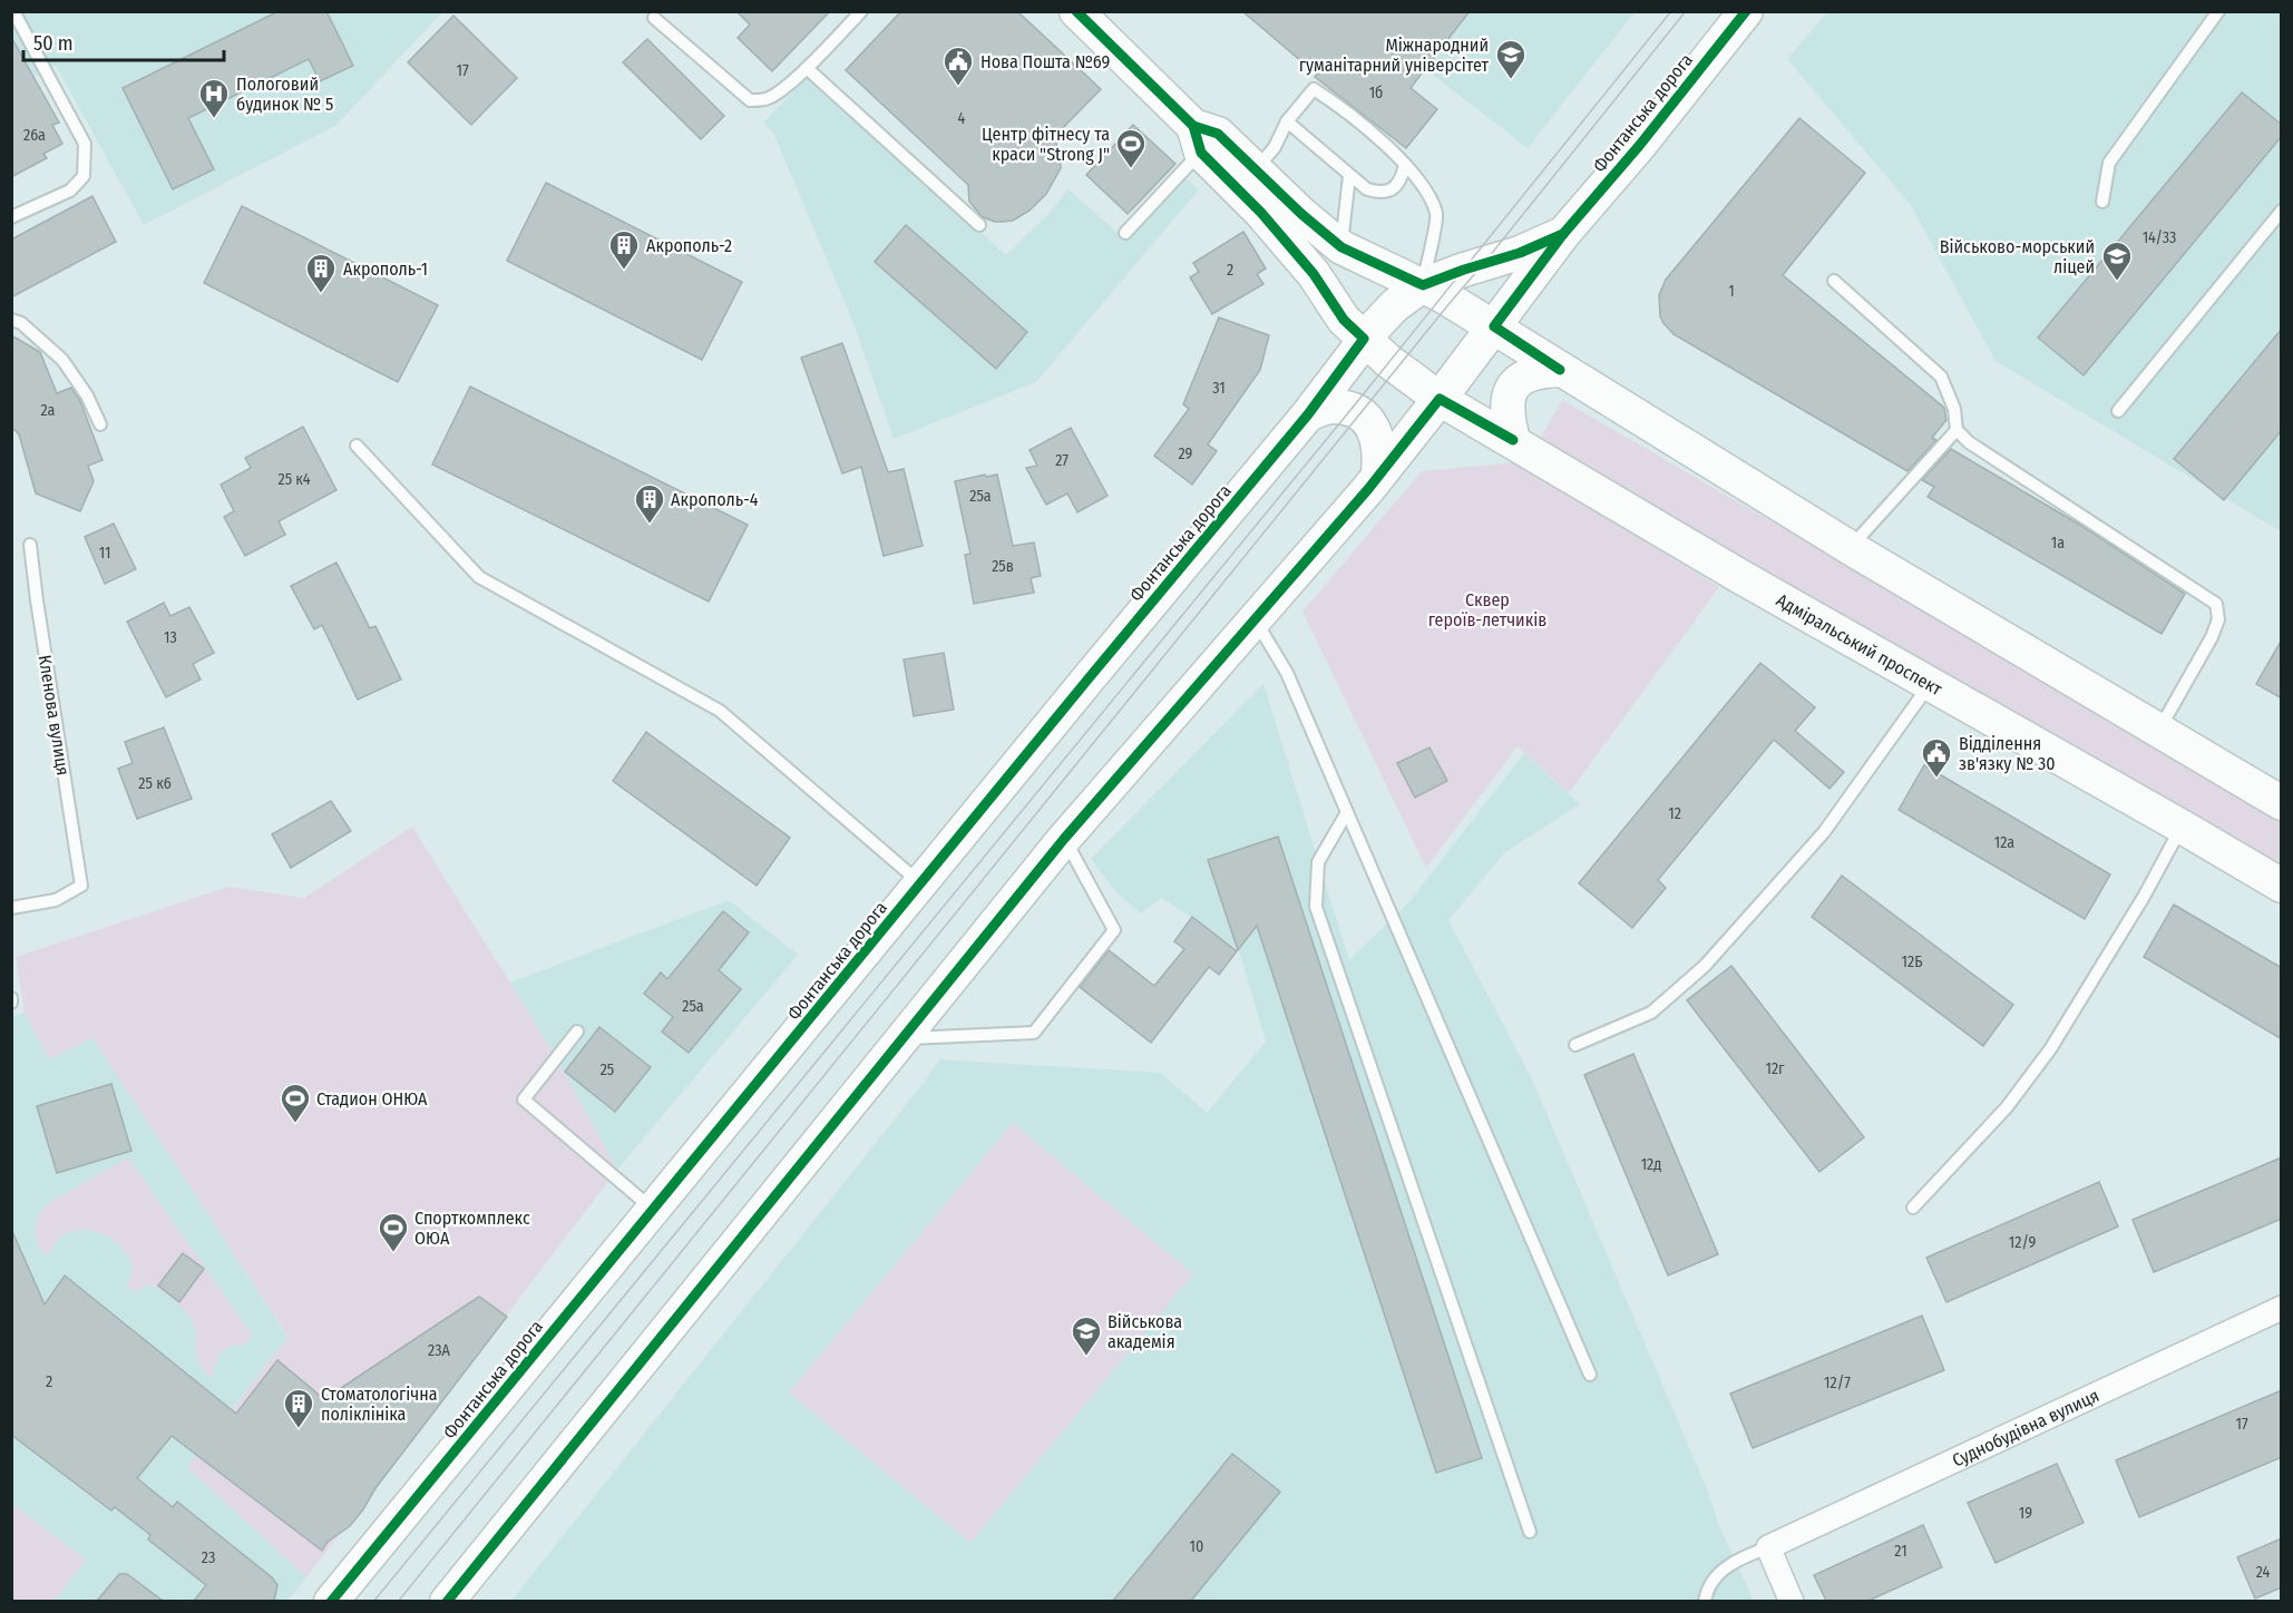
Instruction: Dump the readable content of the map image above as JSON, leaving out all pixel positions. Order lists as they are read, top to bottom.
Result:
{
  "streets": {
    "main road": ["Фонтанська дорога", "Адміральський проспект"],
    "street": ["Суднобудівна вулиця"],
    "lane": ["Кленова вулиця"]
  },
  "crossings": [
    ["Фонтанська дорога", "Адміральський проспект"]
  ],
  "parks": ["Сквер героїв-летчиків"],
  "places": {
    "school or university": ["Міжнародний гуманітарний універсітет", "Військово-морський ліцей", "Військова академія"],
    "public building": ["Нова Пошта №69", "Відділення зв'язку № 30"],
    "hospital": ["Пологовий будинок № 5"],
    "sports": ["Центр фітнесу та краси \"Strong J\"", "Стадион ОНЮА", "Спорткомплекс ОЮА"],
    "building": [
      "Акрополь-2",
      "Акрополь-1",
      "Акрополь-4",
      "Стоматологічна поліклініка"
    ]
  },
  "house_numbers": [
    "17",
    "1б",
    "4",
    "26а",
    "14/33",
    "2",
    "1",
    "31",
    "2а",
    "29",
    "27",
    "25 к4",
    "25а",
    "1а",
    "11",
    "25в",
    "13",
    "25 к6",
    "12",
    "12а",
    "12Б",
    "25а",
    "12г",
    "25",
    "12д",
    "12/9",
    "23А",
    "2",
    "12/7",
    "17",
    "19",
    "10",
    "21",
    "23",
    "24"
  ],
  "scale_bar": "50 m"
}
